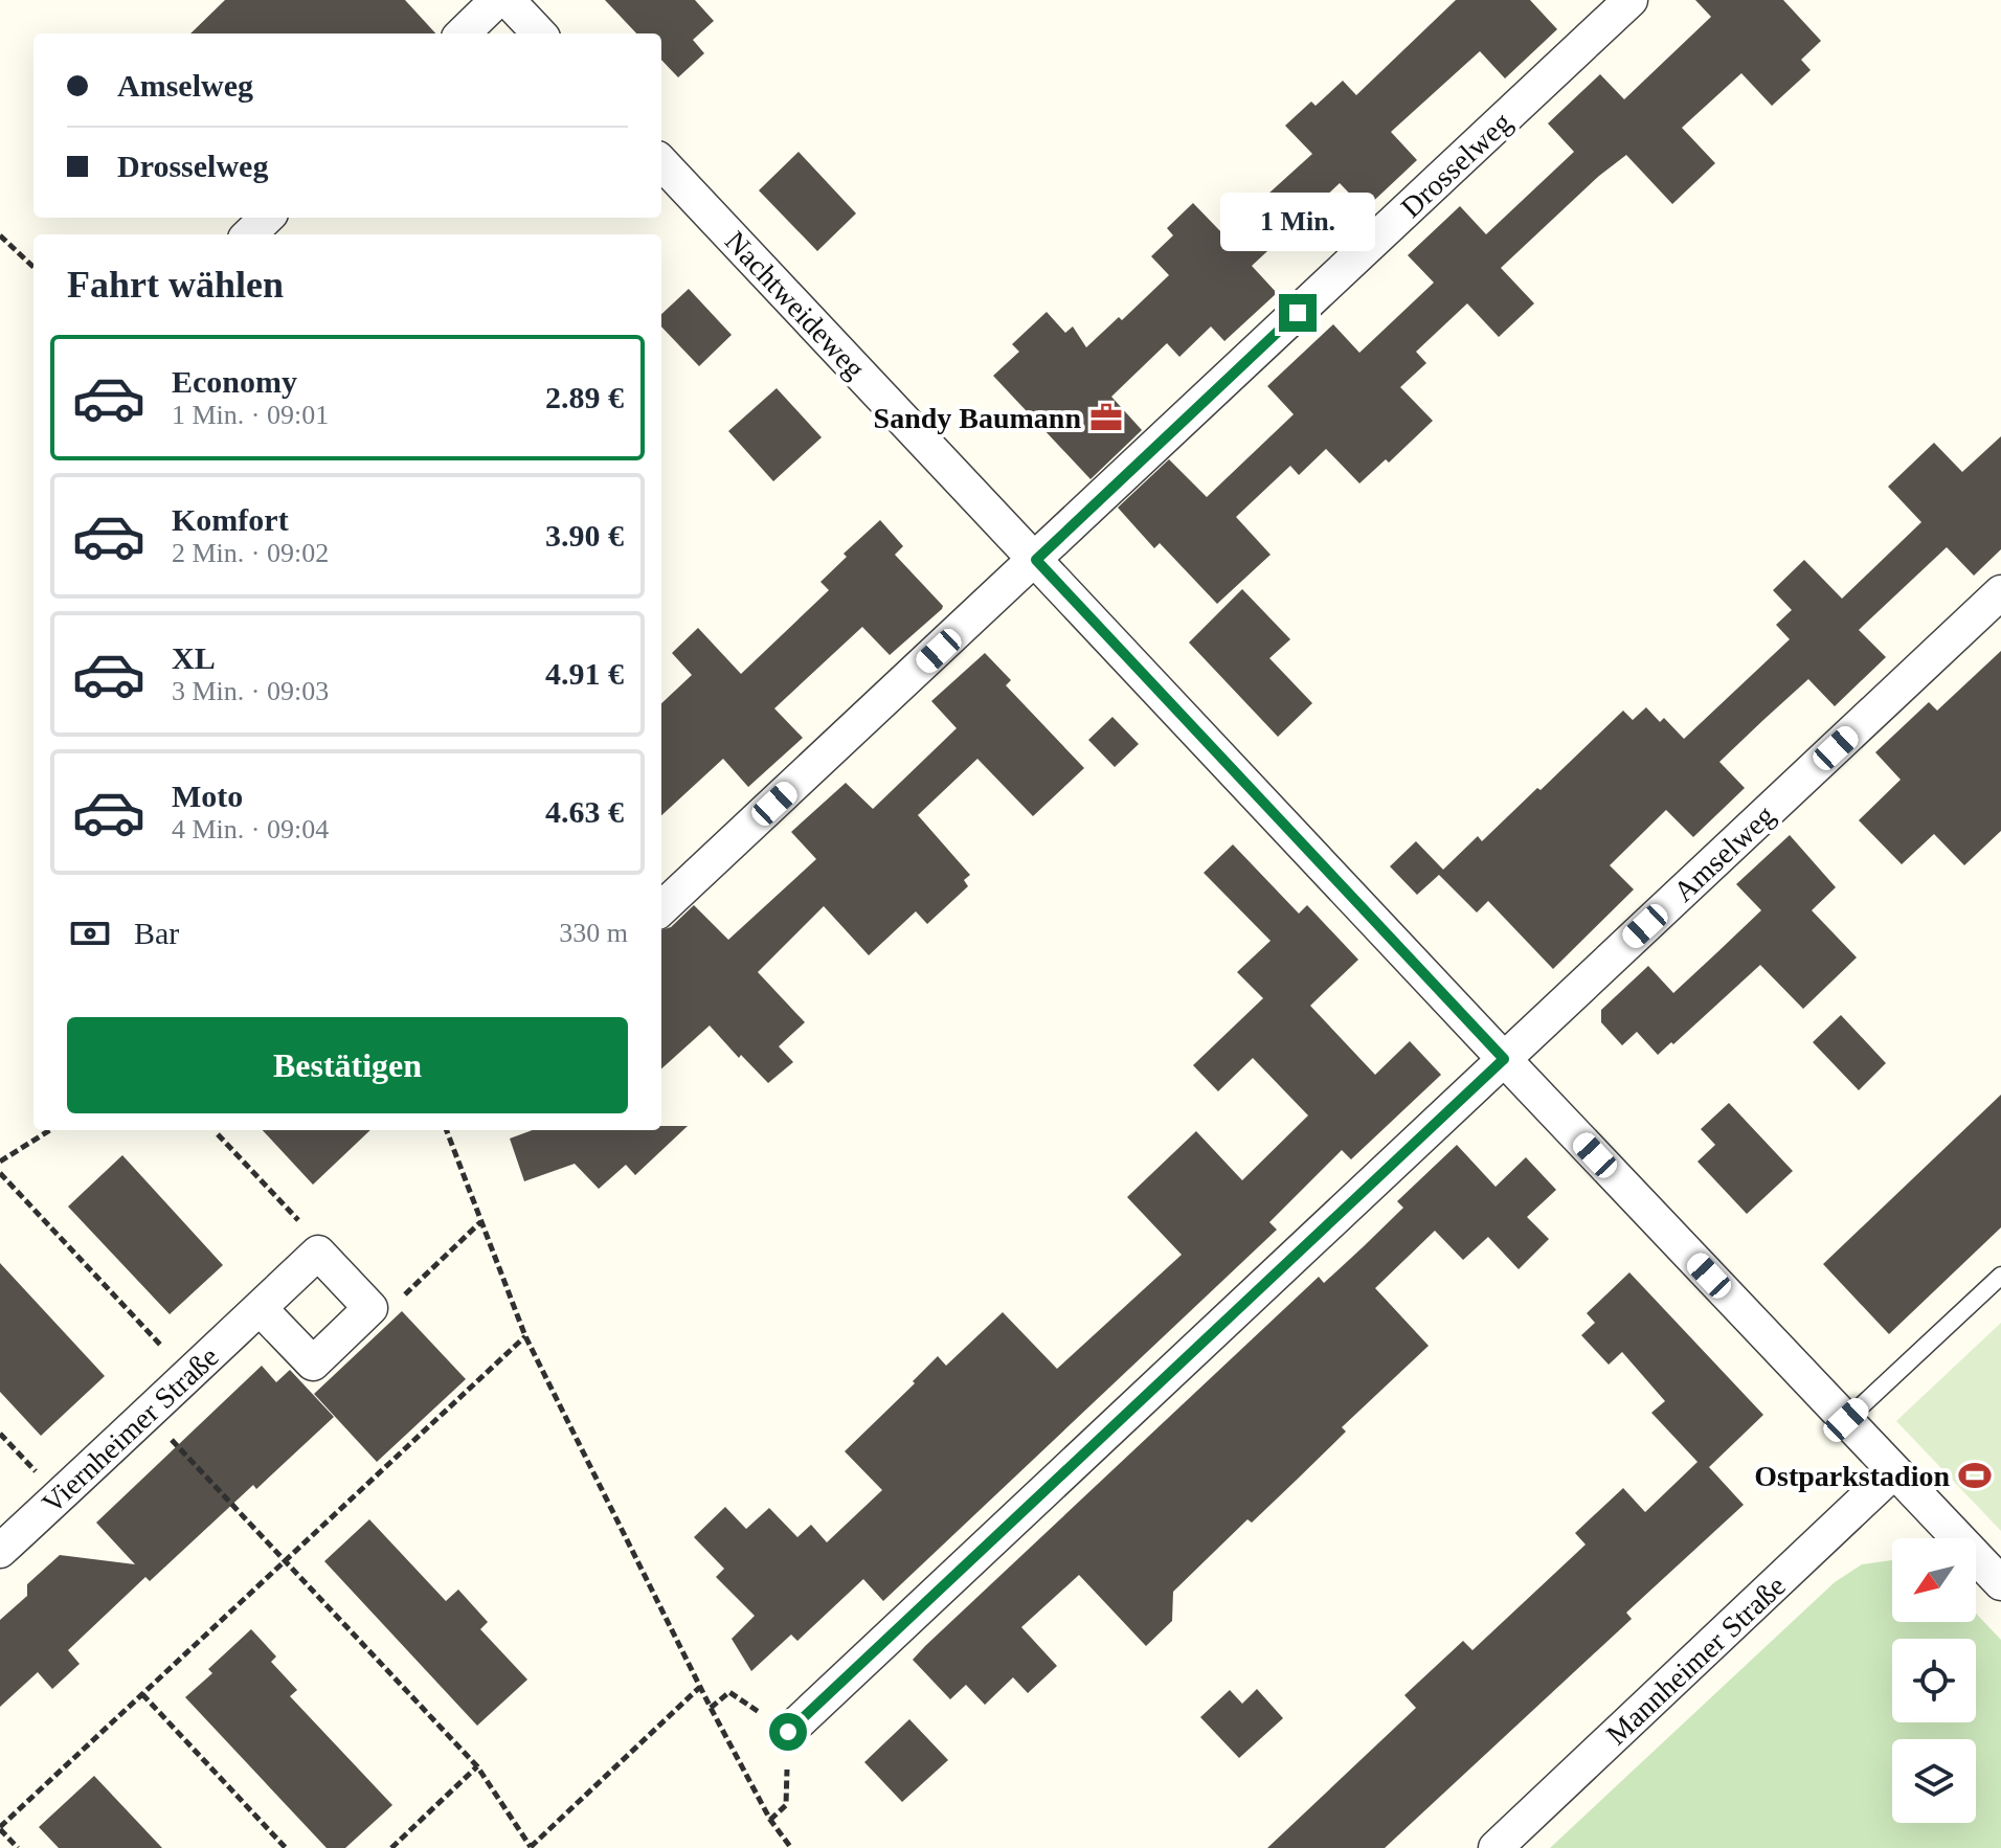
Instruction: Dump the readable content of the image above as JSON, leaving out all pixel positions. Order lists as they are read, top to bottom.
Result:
{
  "streets": {
    "street": [
      "Drosselweg",
      "Nachtweideweg",
      "Amselweg",
      "Viernheimer Straße",
      "Mannheimer Straße"
    ]
  },
  "crossings": [
    ["Drosselweg", "Nachtweideweg"],
    ["Nachtweideweg", "Amselweg"],
    ["Nachtweideweg", "Mannheimer Straße"]
  ],
  "places": {
    "office": ["Sandy Baumann"],
    "sports": ["Ostparkstadion"]
  },
  "north": "bottom left",
  "page": {
    "banner": ["Amselweg", "Drosselweg"],
    "bubble": "1 Min.",
    "heading": "Fahrt wählen",
    "list": [
      {
        "name": "Economy",
        "note": "1 Min. · 09:01",
        "value": "2.89 €"
      },
      {
        "name": "Komfort",
        "note": "2 Min. · 09:02",
        "value": "3.90 €"
      },
      {
        "name": "XL",
        "note": "3 Min. · 09:03",
        "value": "4.91 €"
      },
      {
        "name": "Moto",
        "note": "4 Min. · 09:04",
        "value": "4.63 €"
      }
    ],
    "pay": ["Bar", "330 m"],
    "buttons": "Bestätigen"
  }
}
